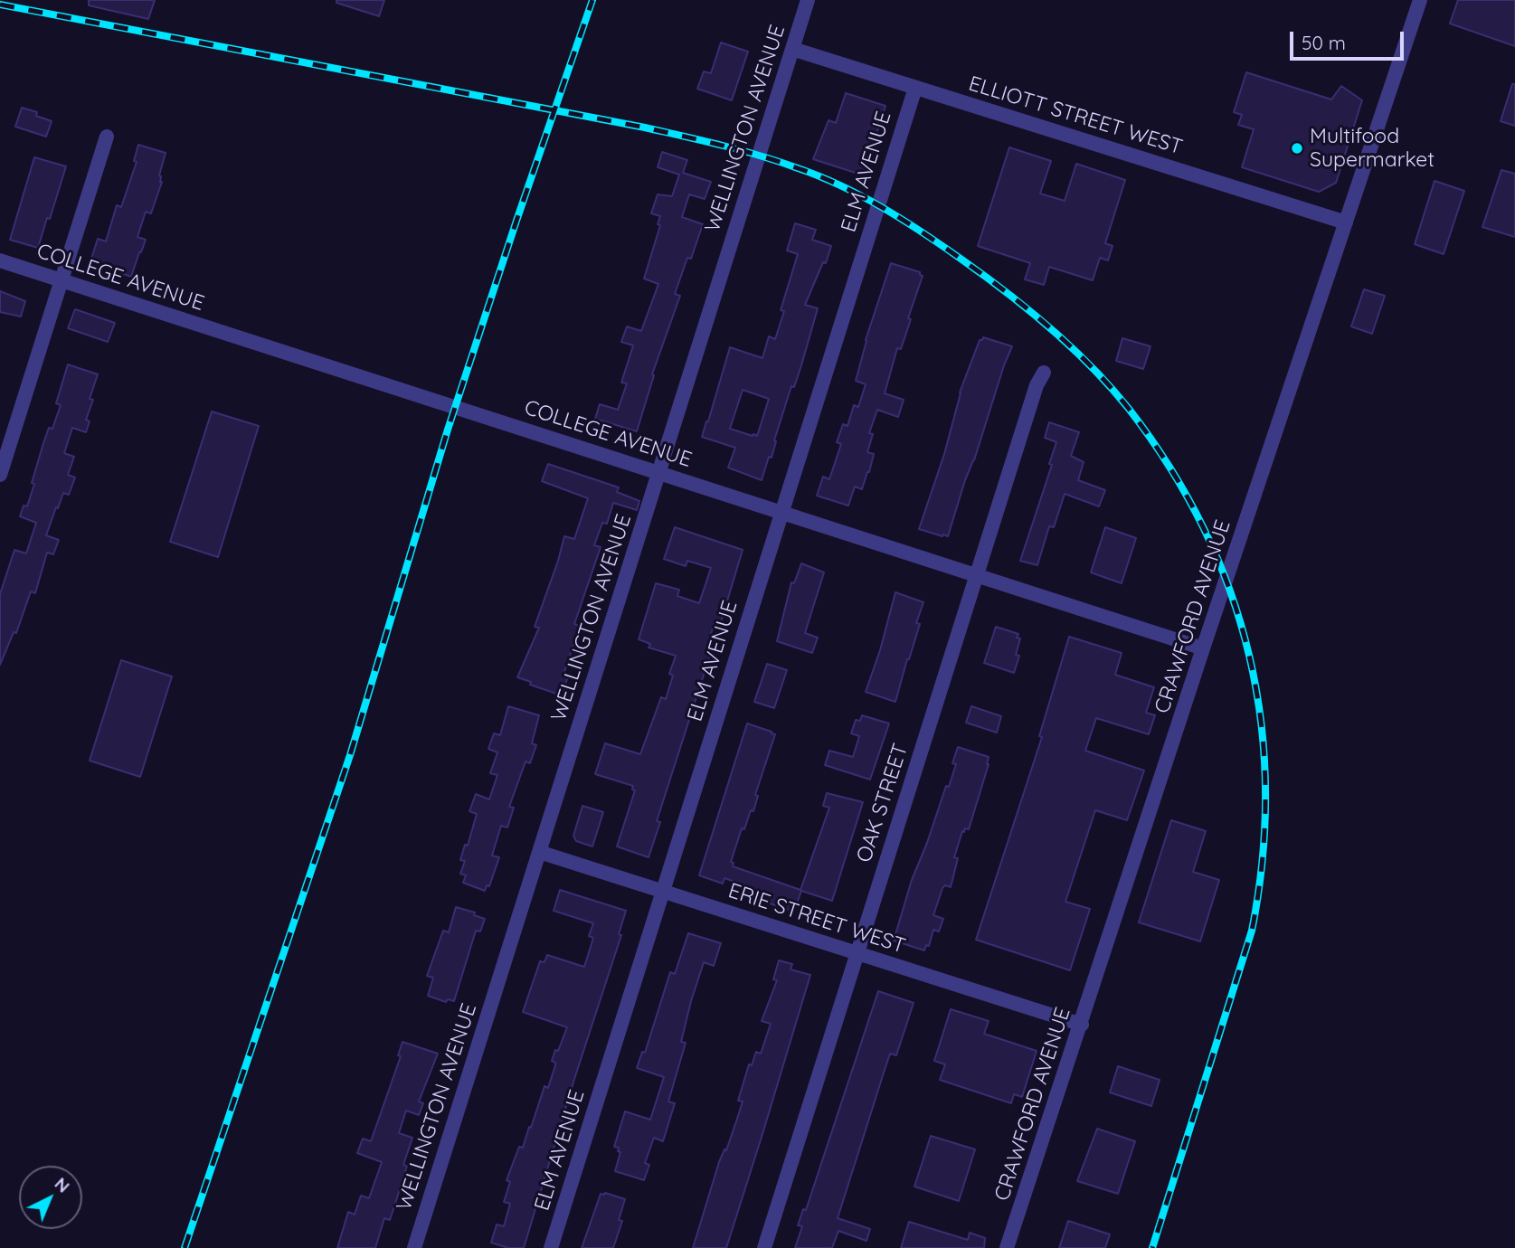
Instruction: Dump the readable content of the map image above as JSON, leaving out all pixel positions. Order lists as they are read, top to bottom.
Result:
{
  "streets": {
    "street": [
      "ELLIOTT STREET WEST",
      "WELLINGTON AVENUE",
      "ELM AVENUE",
      "COLLEGE AVENUE",
      "CRAWFORD AVENUE",
      "OAK STREET",
      "ERIE STREET WEST"
    ]
  },
  "crossings": [
    ["ELLIOTT STREET WEST", "WELLINGTON AVENUE"],
    ["ELLIOTT STREET WEST", "ELM AVENUE"],
    ["ELLIOTT STREET WEST", "CRAWFORD AVENUE"],
    ["WELLINGTON AVENUE", "COLLEGE AVENUE"],
    ["WELLINGTON AVENUE", "ERIE STREET WEST"],
    ["ELM AVENUE", "COLLEGE AVENUE"],
    ["ELM AVENUE", "ERIE STREET WEST"],
    ["COLLEGE AVENUE", "CRAWFORD AVENUE"],
    ["COLLEGE AVENUE", "OAK STREET"],
    ["CRAWFORD AVENUE", "ERIE STREET WEST"],
    ["OAK STREET", "ERIE STREET WEST"]
  ],
  "places": ["Multifood Supermarket"],
  "scale_bar": "50 m",
  "north": "top right"
}
